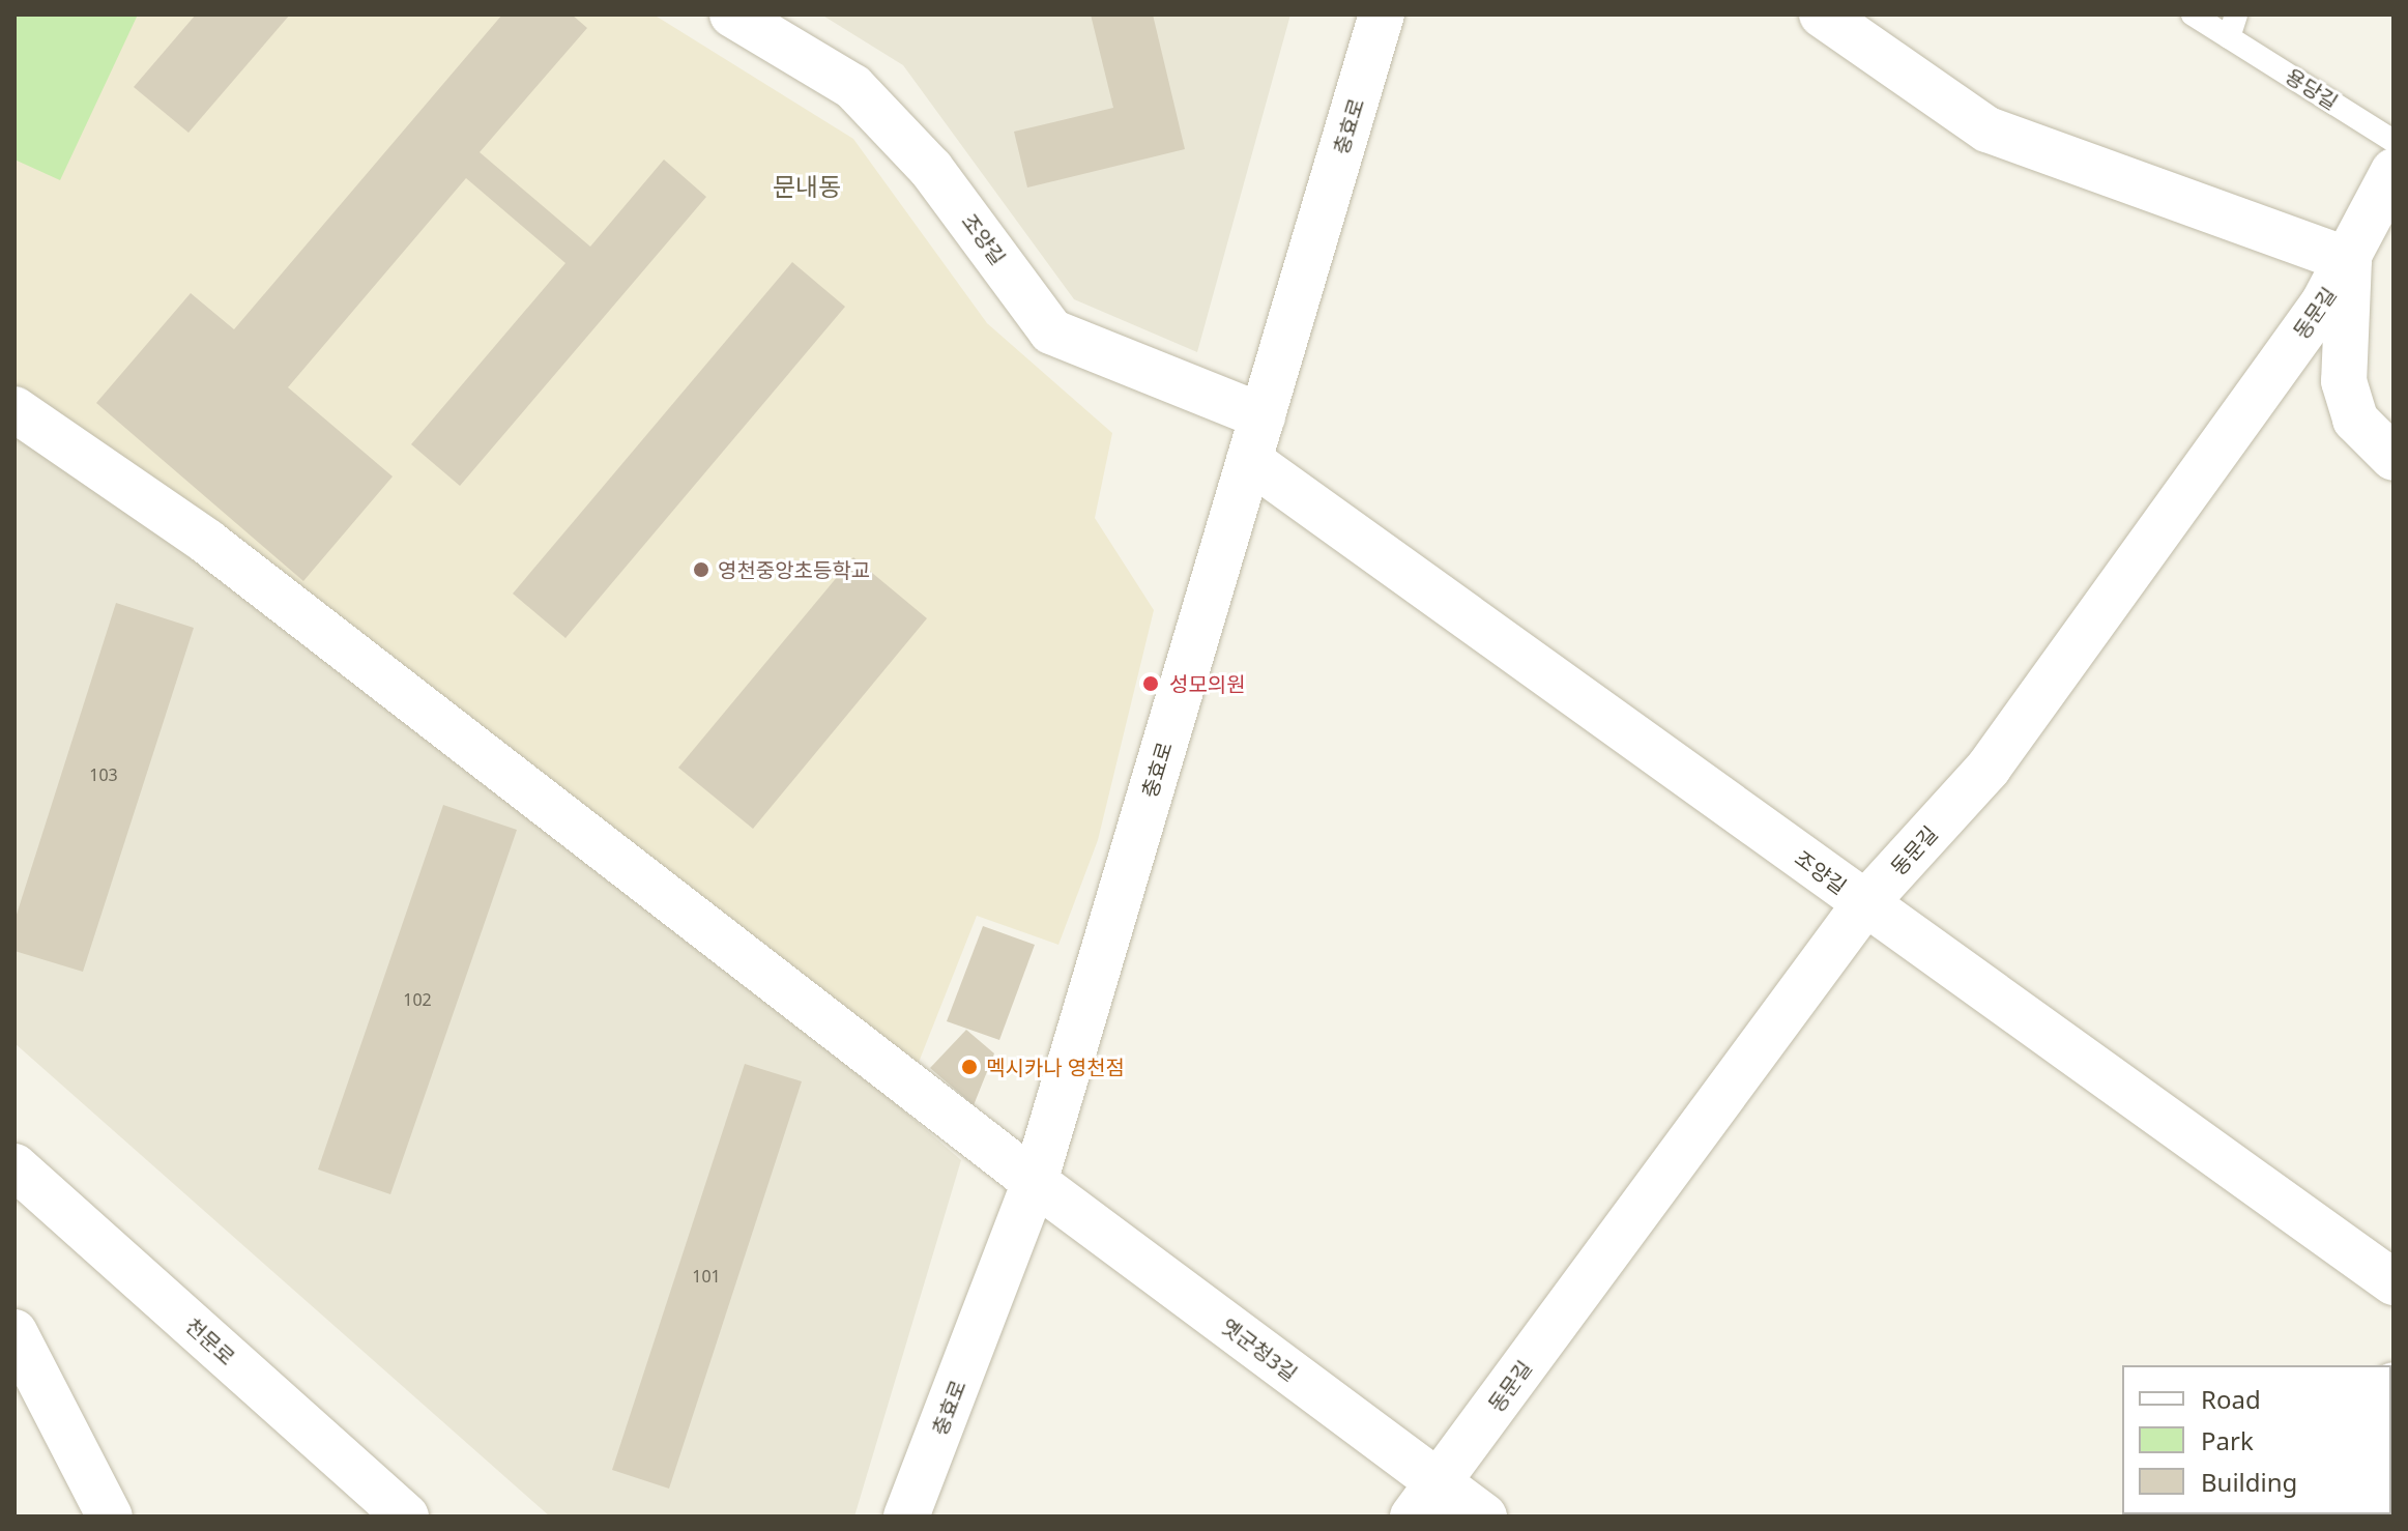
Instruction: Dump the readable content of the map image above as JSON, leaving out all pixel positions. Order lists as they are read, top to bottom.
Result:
{
  "streets": {
    "street": [
      "충효로",
      "조양길",
      "동문길",
      "천문로",
      "옛군청3길"
    ],
    "lane": ["용당길"]
  },
  "crossings": [
    ["충효로", "조양길"],
    ["충효로", "옛군청3길"],
    ["조양길", "동문길"],
    ["동문길", "옛군청3길"]
  ],
  "districts": ["문내동"],
  "places": ["영천중앙초등학교", "성모의원", "멕시카나 영천점"],
  "house_numbers": ["103", "102", "101"],
  "legend": ["Road", "Park", "Building"]
}
